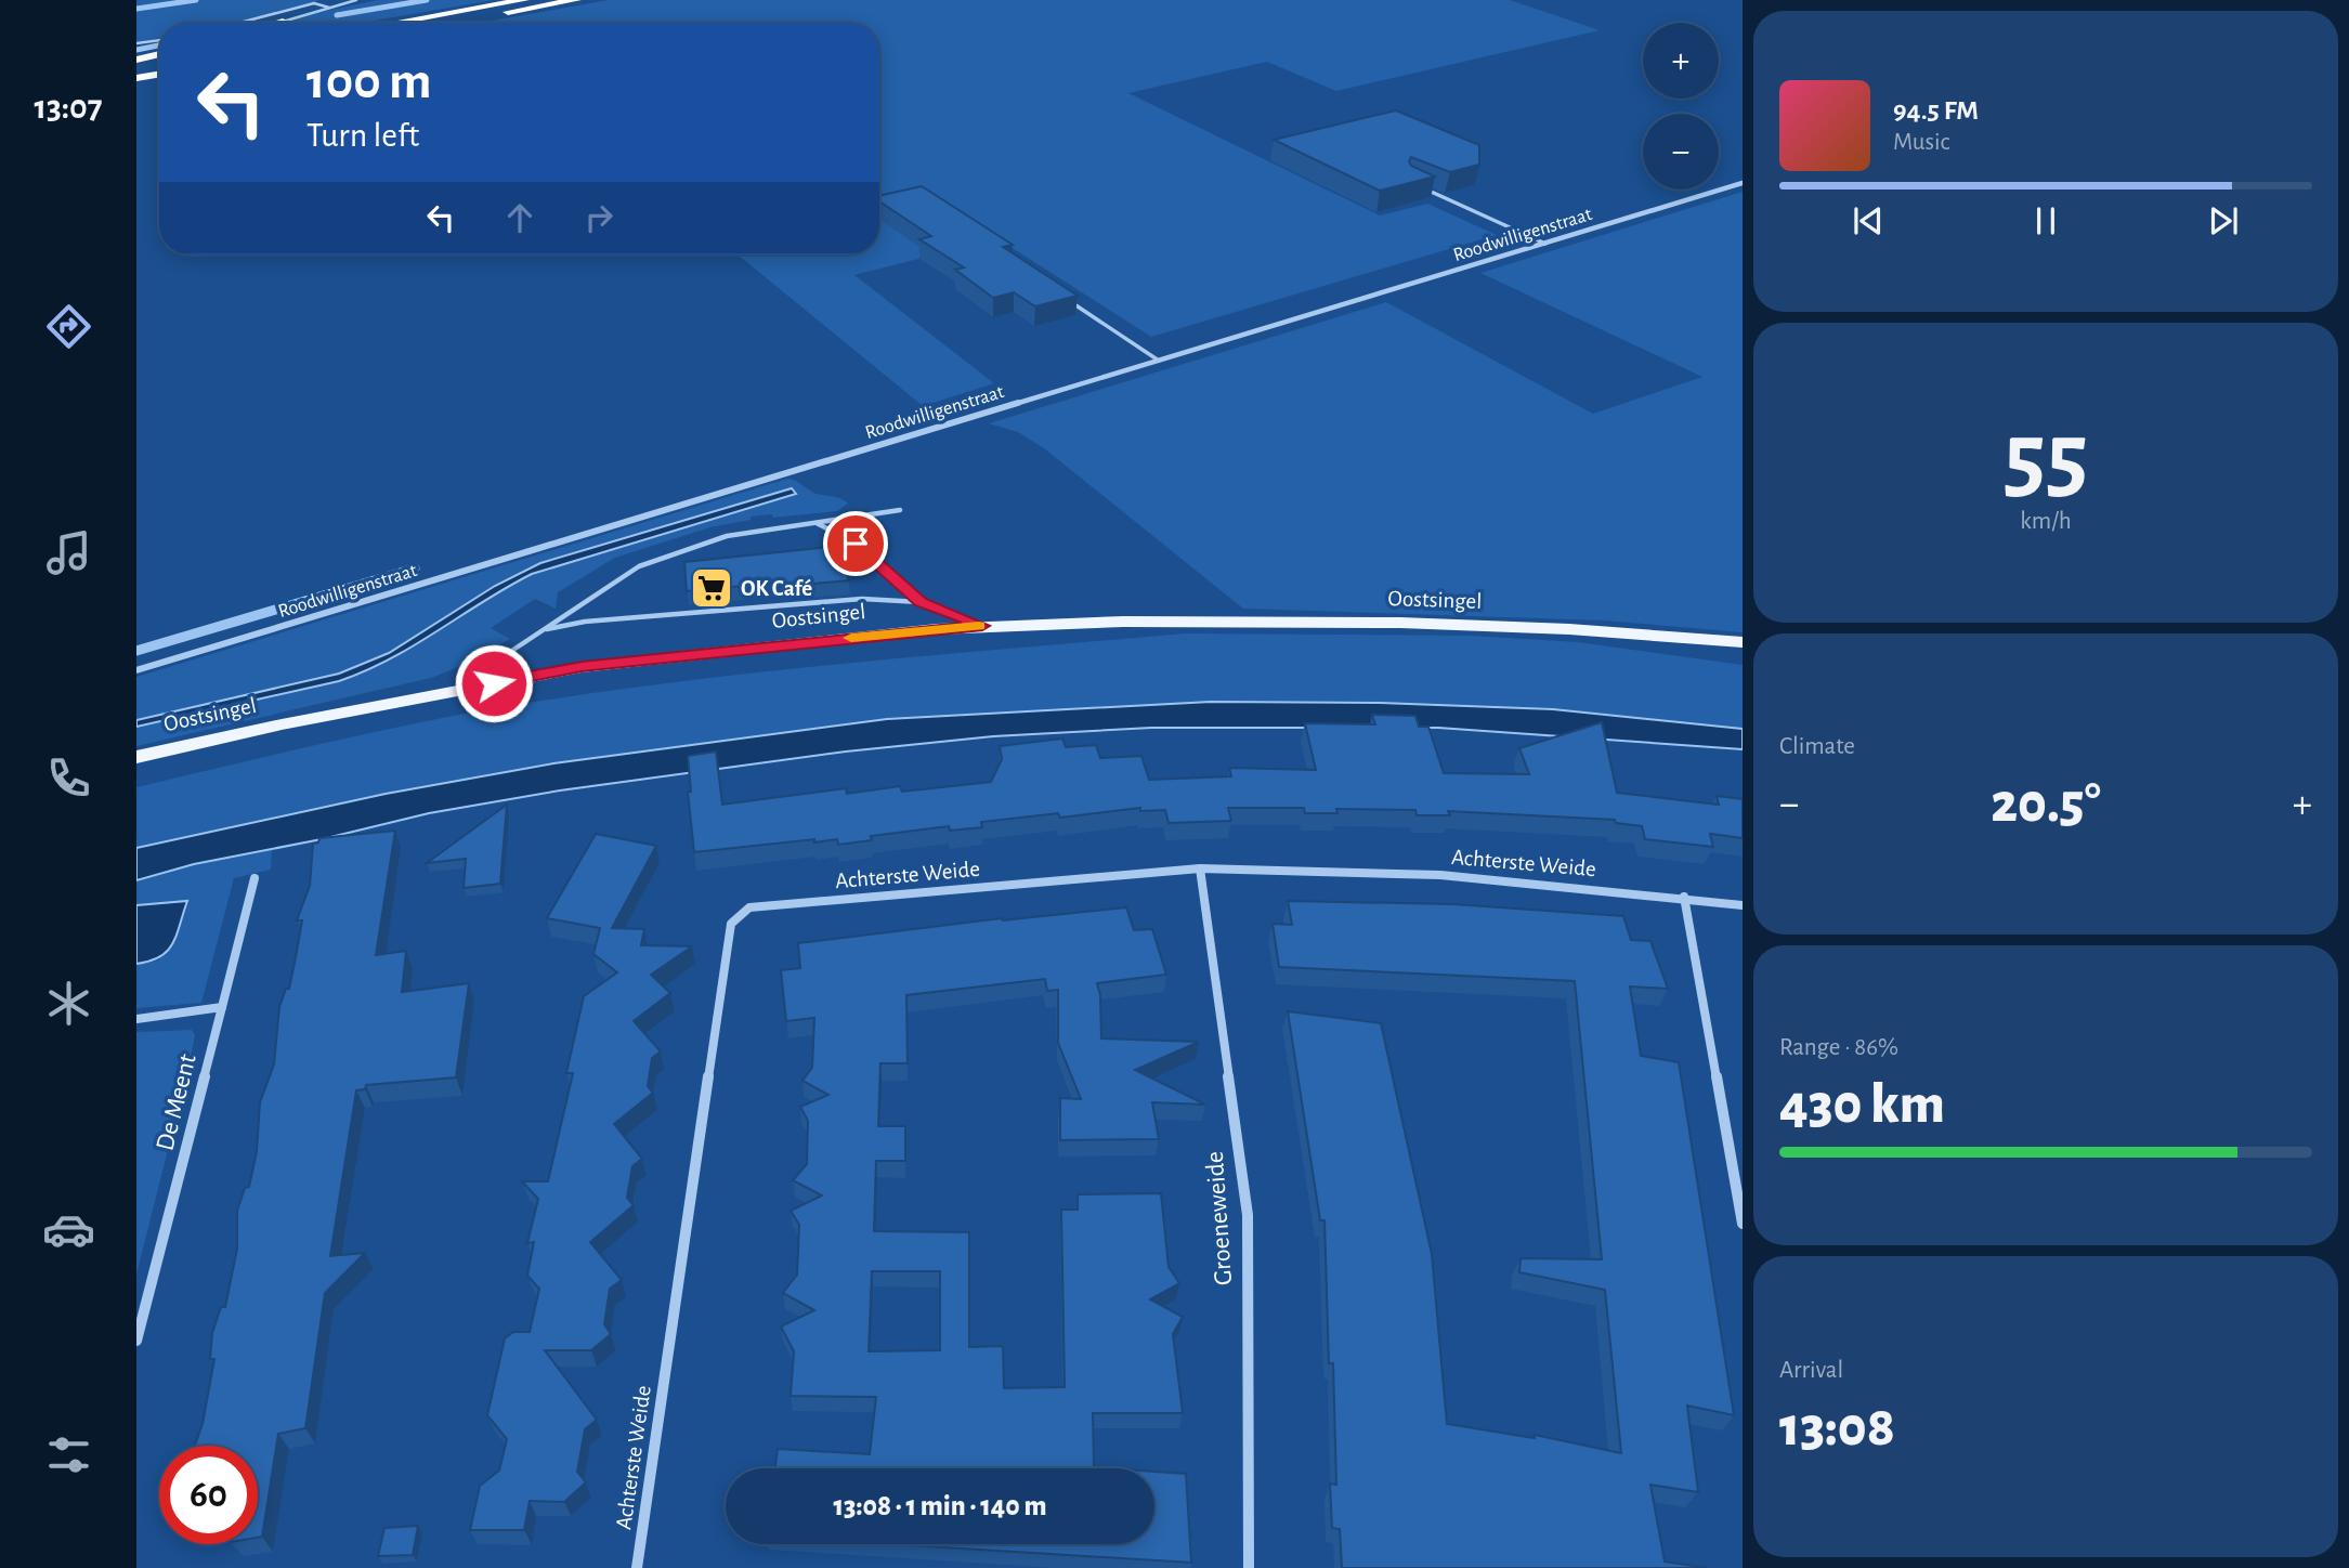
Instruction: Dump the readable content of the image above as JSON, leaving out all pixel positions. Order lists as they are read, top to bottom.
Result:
{
  "streets": {
    "main road": ["Oostsingel"],
    "street": [
      "Roodwilligenstraat",
      "Achterste Weide",
      "De Meent",
      "Groeneweide"
    ]
  },
  "crossings": [
    ["Achterste Weide", "Groeneweide"]
  ],
  "places": {
    "supermarket": ["OK Café"]
  },
  "page": {
    "tabs": "13:07",
    "map_buttons": ["+", "−"],
    "turn": ["100 m", "Turn left"],
    "song": ["94.5 FM", "Music"],
    "tile": [
      ["55", "km/h"],
      "Climate",
      ["Range · 86%", "430 km"],
      ["Arrival", "13:08"]
    ],
    "heat": ["−", "20.5°", "+"],
    "limit": "60",
    "trip": "13:08 · 1 min · 140 m"
  }
}
